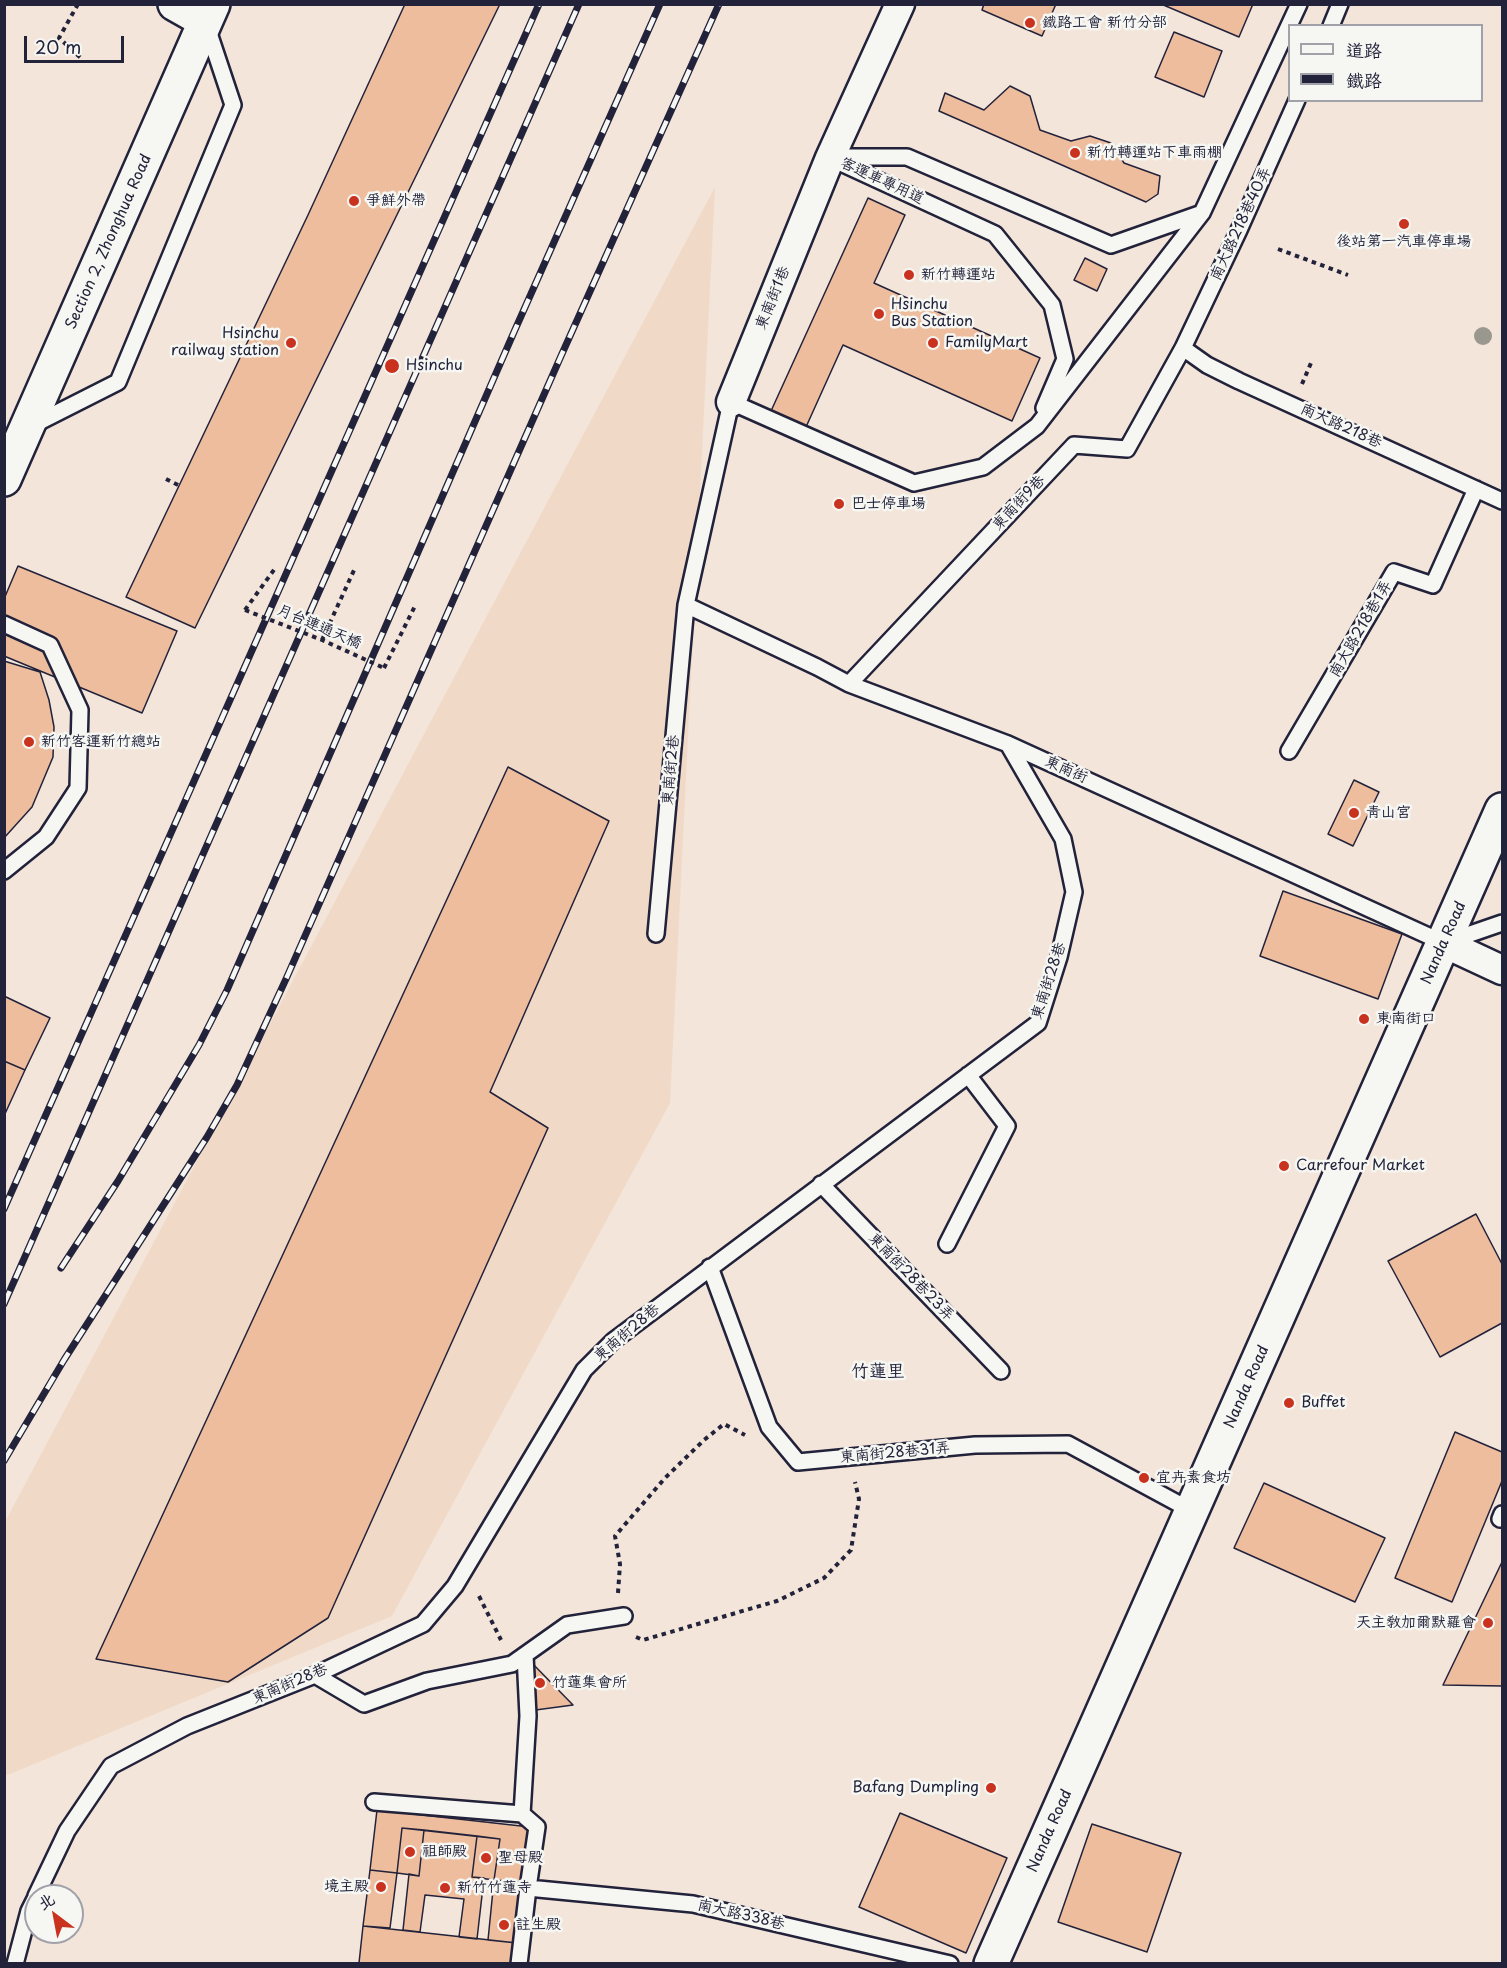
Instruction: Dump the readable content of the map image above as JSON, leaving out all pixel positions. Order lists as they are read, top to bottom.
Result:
{
  "streets": {
    "main road": ["Section 2, Zhonghua Road", "Nanda Road"],
    "street": ["東南街1巷"],
    "lane": [
      "客運車專用道",
      "南大路218巷40弄",
      "南大路218巷",
      "東南街9巷",
      "南大路218巷1弄",
      "東南街2巷",
      "東南街",
      "東南街28巷",
      "東南街28巷23弄",
      "東南街28巷31弄",
      "南大路338巷"
    ],
    "path": ["月台連通天橋"]
  },
  "crossings": [
    ["客運車專用道", "東南街1巷"],
    ["南大路218巷40弄", "南大路218巷"],
    ["南大路218巷40弄", "東南街9巷"],
    ["東南街1巷", "東南街2巷"],
    ["東南街1巷", "東南街"],
    ["南大路218巷", "東南街9巷"],
    ["南大路218巷", "南大路218巷1弄"],
    ["東南街9巷", "東南街"],
    ["東南街2巷", "東南街"],
    ["東南街", "Nanda Road"],
    ["東南街", "東南街28巷"],
    ["Nanda Road", "東南街28巷31弄"],
    ["東南街28巷", "東南街28巷23弄"]
  ],
  "districts": ["竹蓮里"],
  "places": [
    "鐵路工會 新竹分部",
    "新竹轉運站下車雨棚",
    "爭鮮外帶",
    "後站第一汽車停車場",
    "新竹轉運站",
    "Hsinchu Bus Station",
    "Hsinchu railway station",
    "FamilyMart",
    "Hsinchu",
    "巴士停車場",
    "新竹客運新竹總站",
    "青山宮",
    "東南街口",
    "Carrefour Market",
    "Buffet",
    "宜卉素食坊",
    "天主教加爾默羅會",
    "竹蓮集會所",
    "Bafang Dumpling",
    "祖師殿",
    "聖母殿",
    "境主殿",
    "新竹竹蓮寺",
    "註生殿"
  ],
  "legend": ["道路", "鐵路"],
  "scale_bar": "20 m",
  "north": "top left"
}
